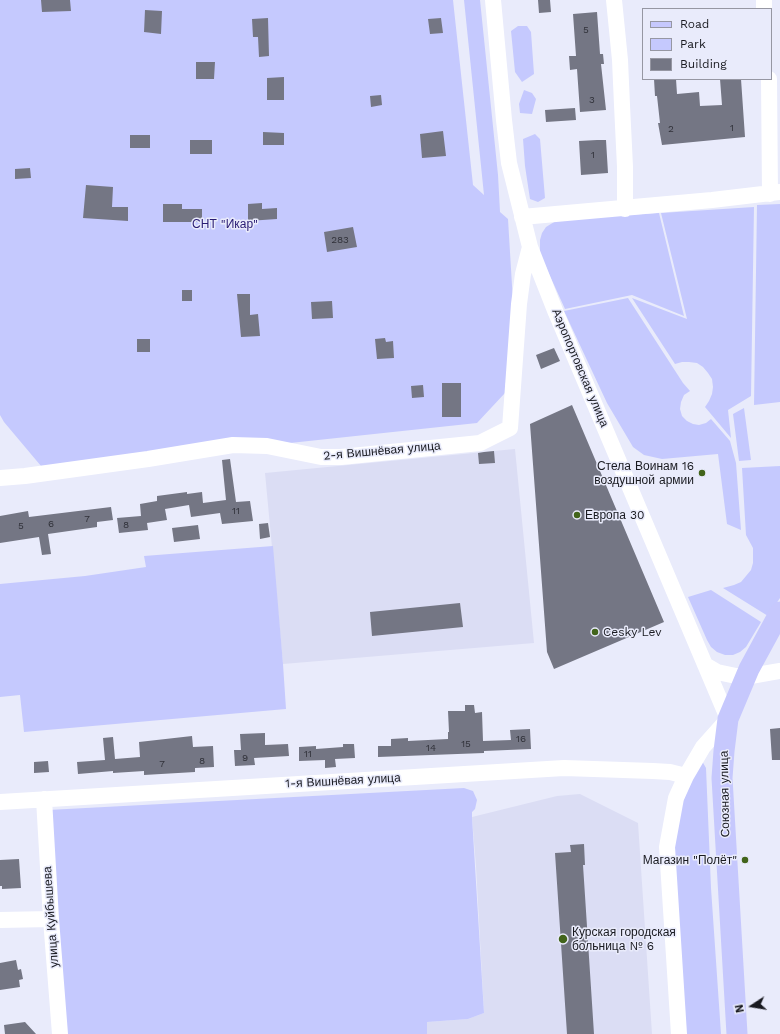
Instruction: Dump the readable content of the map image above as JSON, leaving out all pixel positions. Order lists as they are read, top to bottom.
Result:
{
  "streets": {
    "main road": ["Союзная улица"],
    "street": [
      "Аэропортовская улица",
      "2-я Вишнёвая улица",
      "1-я Вишнёвая улица",
      "улица Куйбышева"
    ]
  },
  "crossings": [
    ["Аэропортовская улица", "2-я Вишнёвая улица"],
    ["Аэропортовская улица", "Союзная улица"],
    ["1-я Вишнёвая улица", "улица Куйбышева"]
  ],
  "parks": ["СНТ \"Икар\""],
  "places": [
    "Стела Воинам 16 воздушной армии",
    "Европа 30",
    "Cesky Lev",
    "Магазин \"Полёт\"",
    "Курская городская больница № 6"
  ],
  "house_numbers": [
    "5",
    "3",
    "1",
    "2",
    "1",
    "283",
    "11",
    "7",
    "6",
    "8",
    "5",
    "16",
    "15",
    "14",
    "11",
    "9",
    "8",
    "7"
  ],
  "legend": ["Road", "Park", "Building"],
  "north": "left"
}
